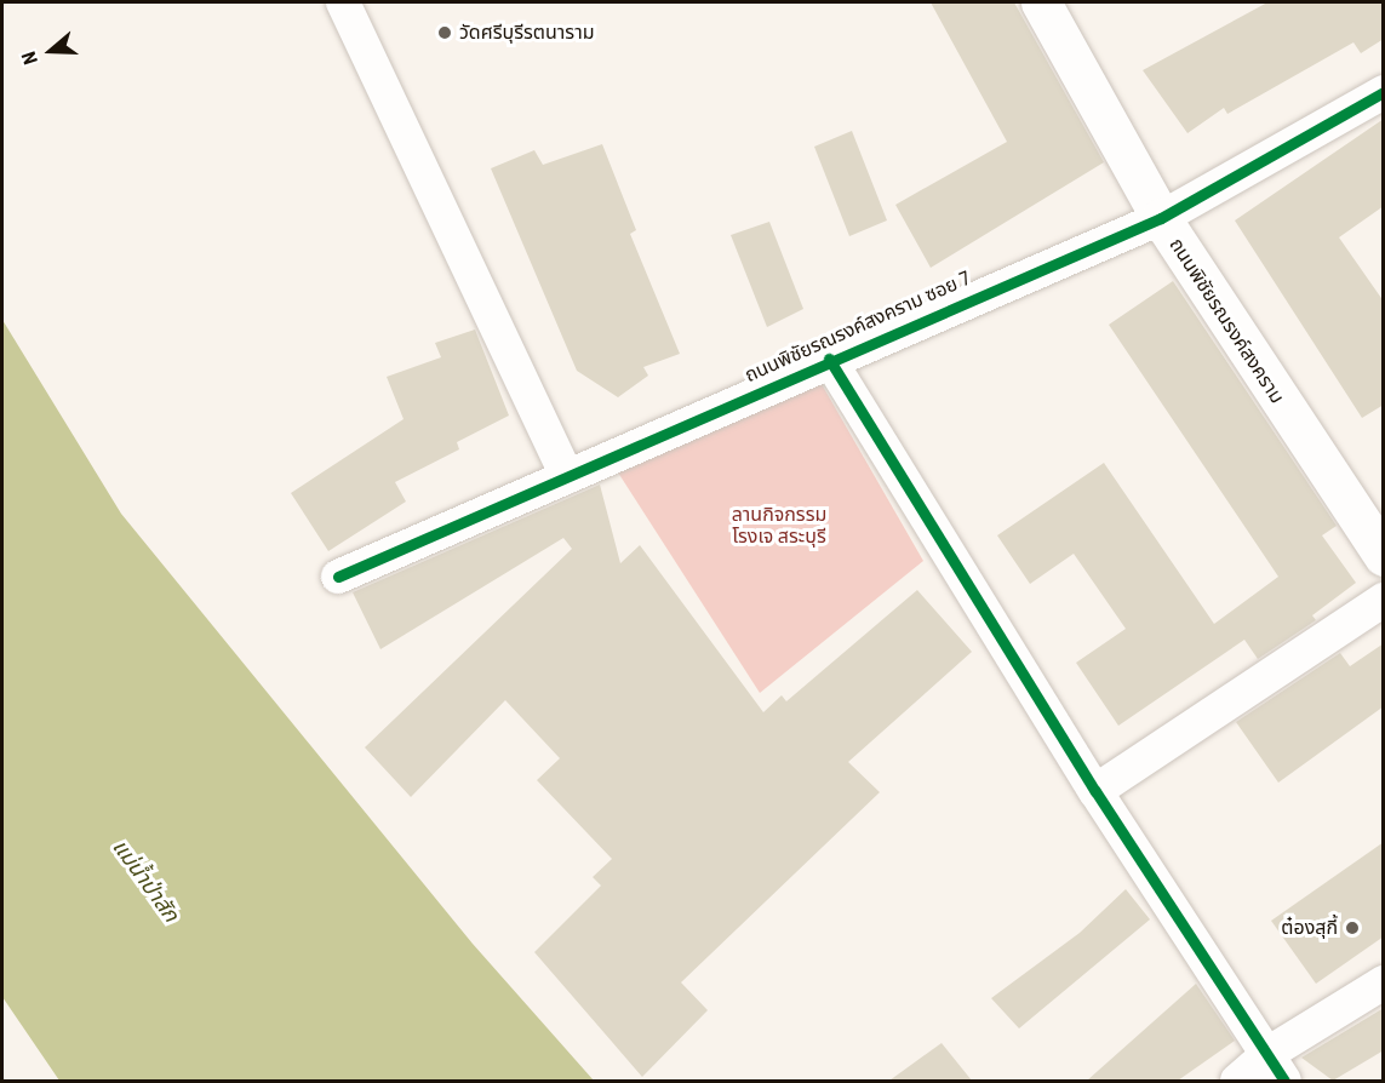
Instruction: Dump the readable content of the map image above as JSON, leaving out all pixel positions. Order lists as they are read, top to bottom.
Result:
{
  "streets": {
    "street": ["ถนนพิชัยรณรงค์สงคราม", "ถนนพิชัยรณรงค์สงคราม ซอย 7"]
  },
  "crossings": [
    ["ถนนพิชัยรณรงค์สงคราม", "ถนนพิชัยรณรงค์สงคราม ซอย 7"]
  ],
  "water": ["แม่น้ำป่าสัก"],
  "parks": ["ลานกิจกรรม โรงเจ สระบุรี"],
  "places": ["วัดศรีบุรีรตนาราม", "ต๋องสุกี้"],
  "north": "left"
}
